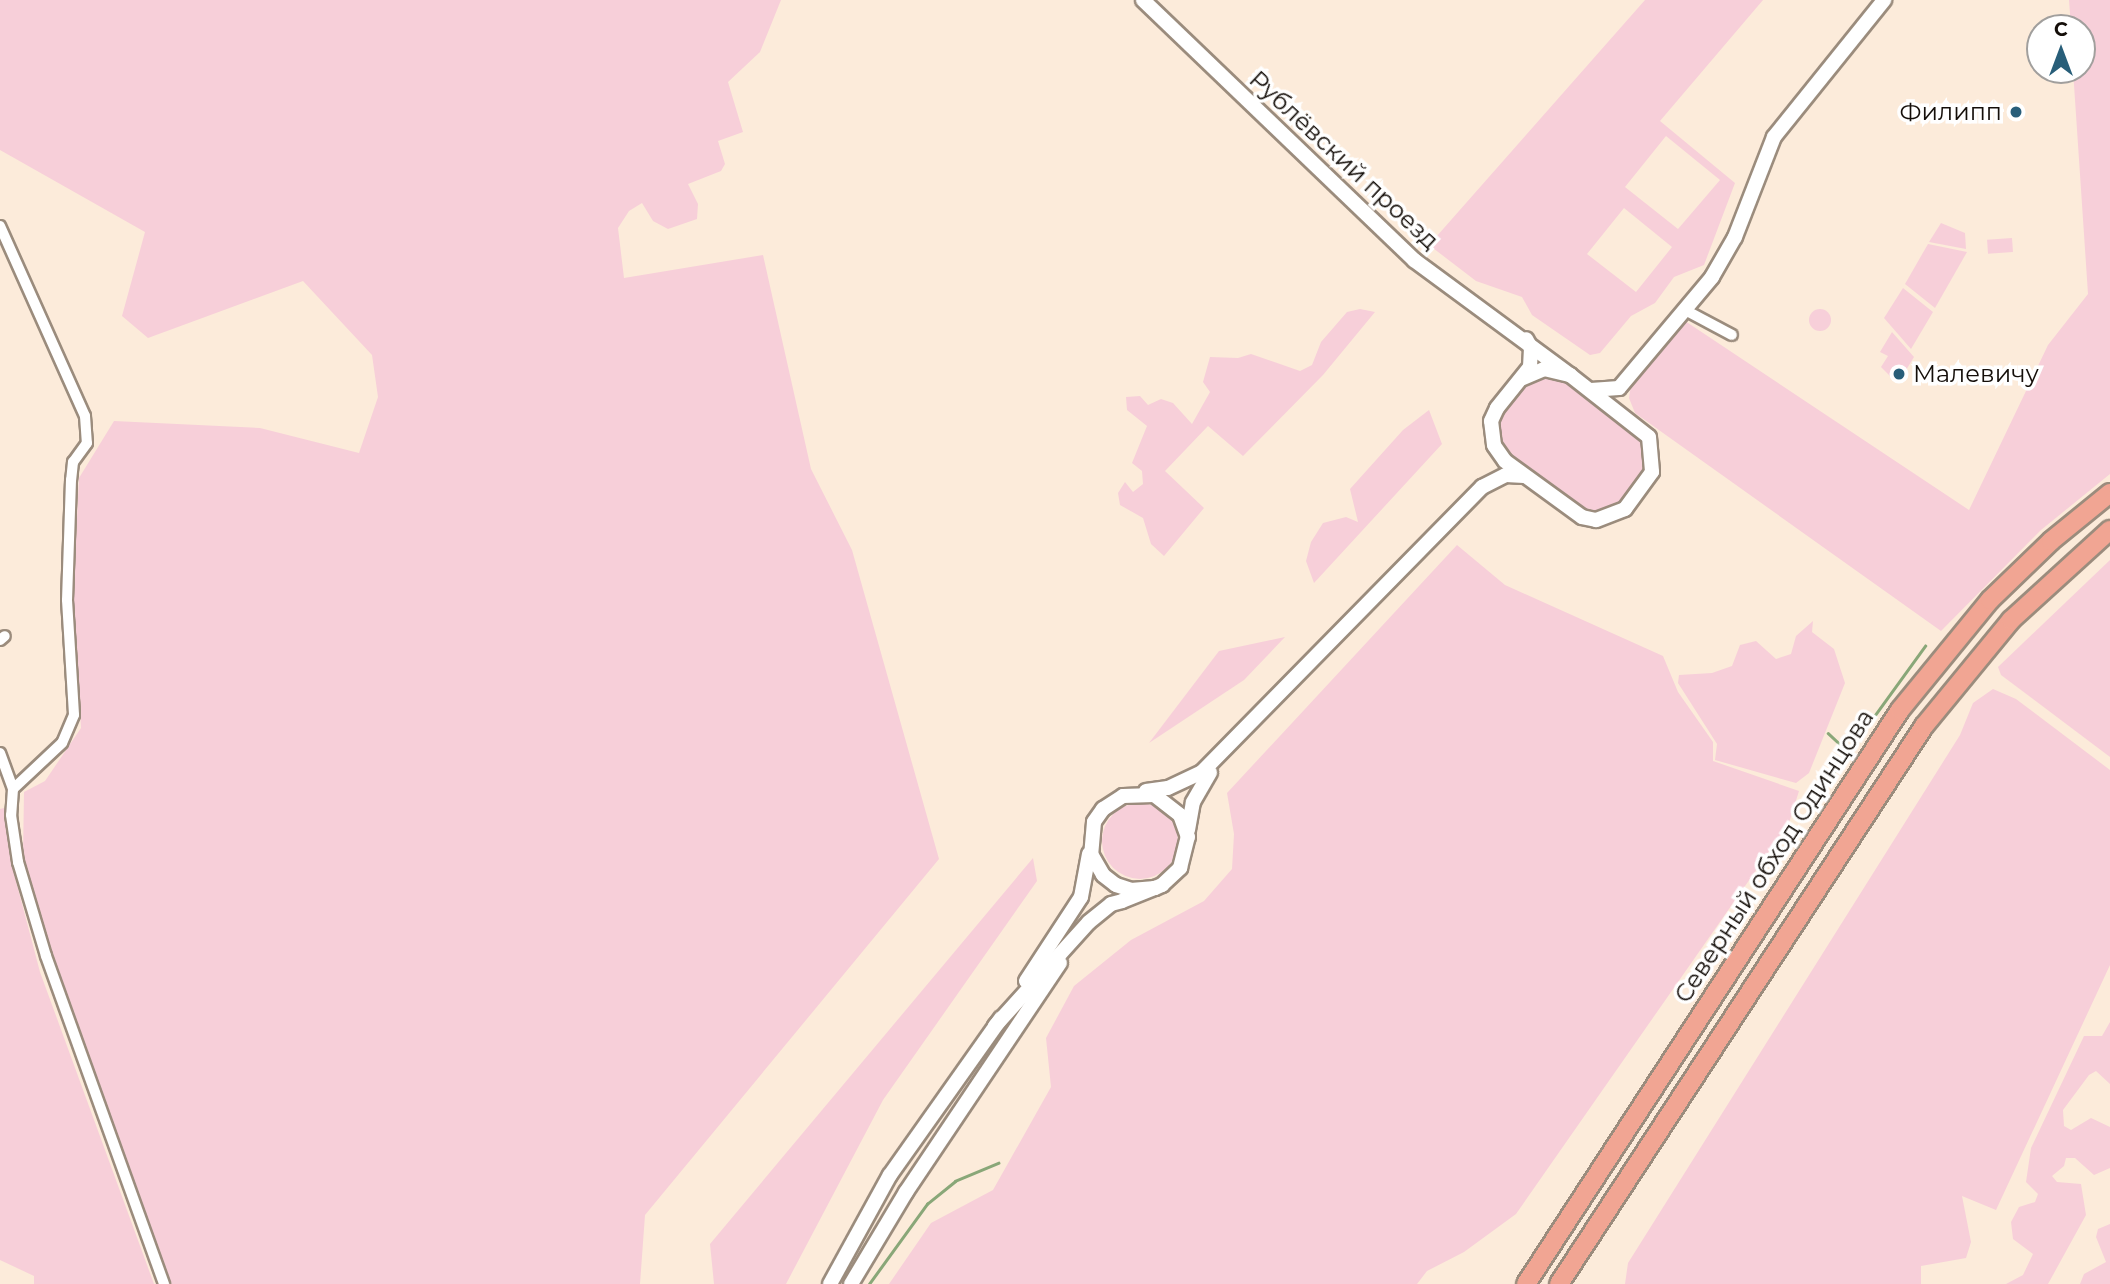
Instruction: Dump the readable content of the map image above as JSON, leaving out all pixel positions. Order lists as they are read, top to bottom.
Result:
{
  "streets": {
    "highway": ["Северный обход Одинцова"],
    "street": ["Рублёвский проезд"]
  },
  "places": ["Филипп", "Малевичу"],
  "north": "top"
}
